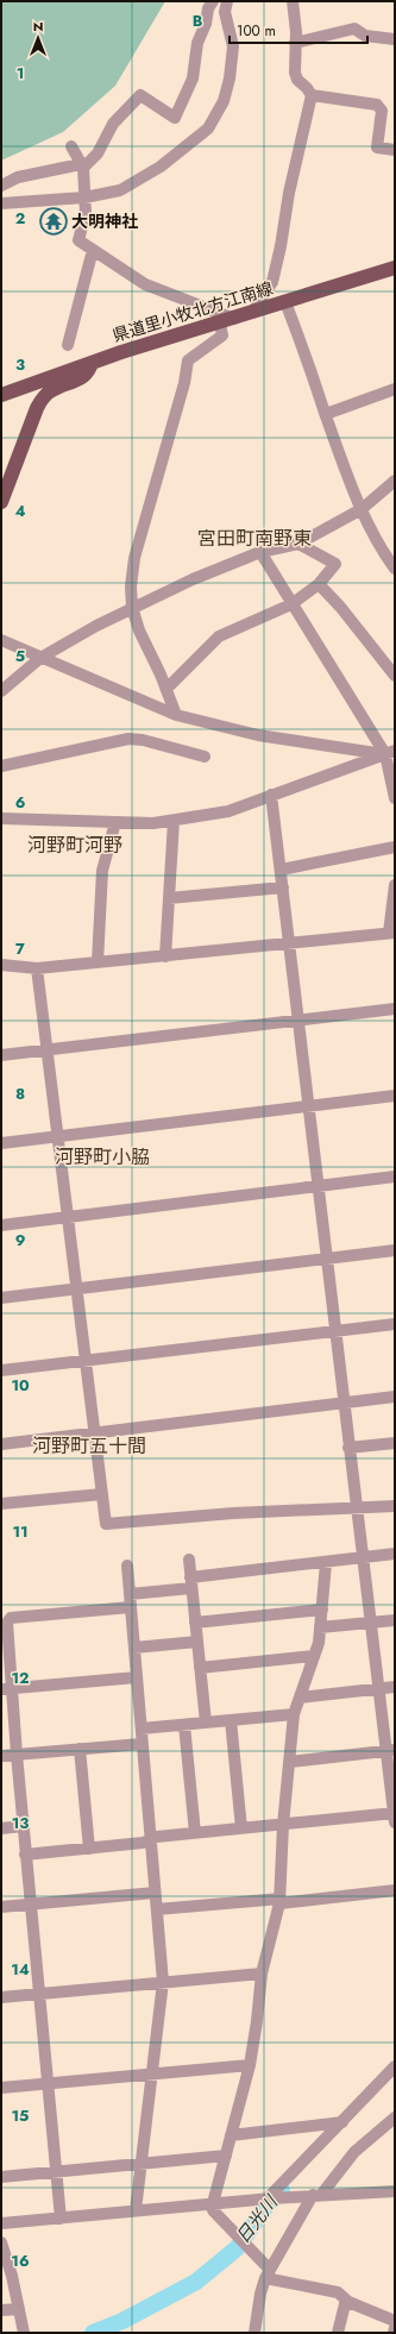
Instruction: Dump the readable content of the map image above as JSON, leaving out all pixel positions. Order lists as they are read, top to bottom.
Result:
{
  "streets": {
    "main road": ["県道里小牧北方江南線"]
  },
  "districts": [
    "宮田町南野東",
    "河野町河野",
    "河野町小脇",
    "河野町五十間"
  ],
  "water": ["日光川"],
  "places": {
    "temple": ["大明神社"]
  },
  "scale_bar": "100 m",
  "north": "top",
  "grid": {
    "columns": ["B"],
    "rows": [
      "1",
      "2",
      "3",
      "4",
      "5",
      "6",
      "7",
      "8",
      "9",
      "10",
      "11",
      "12",
      "13",
      "14",
      "15",
      "16"
    ]
  }
}
